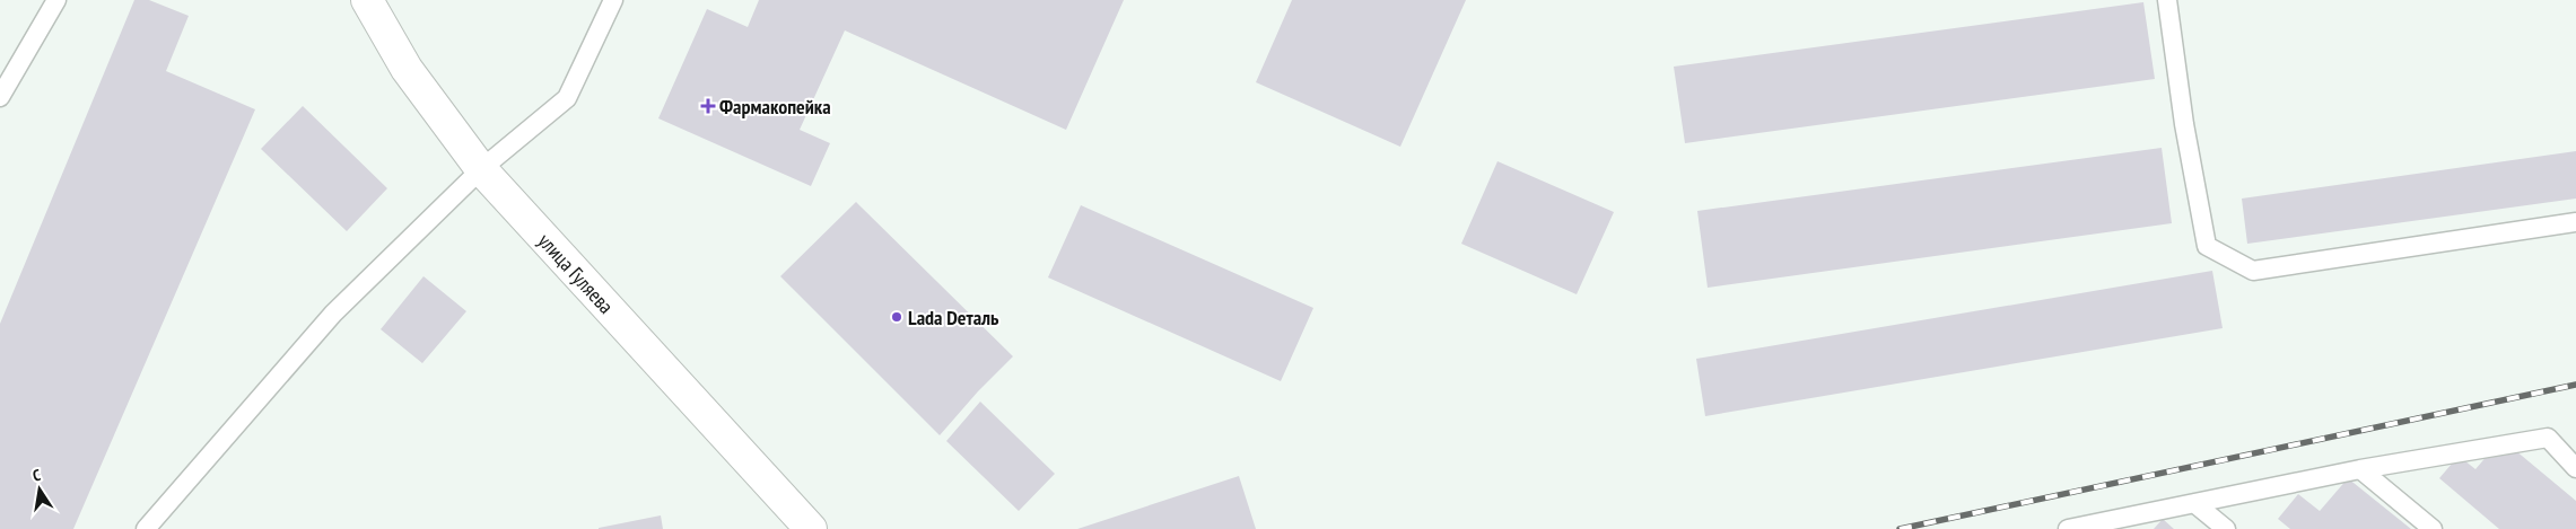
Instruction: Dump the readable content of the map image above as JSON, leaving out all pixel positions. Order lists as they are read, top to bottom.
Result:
{
  "streets": {
    "main road": ["улица Гуляева"]
  },
  "places": {
    "health": ["Фармакопейка"],
    "other": ["Lada Dеталь"]
  },
  "north": "top"
}
